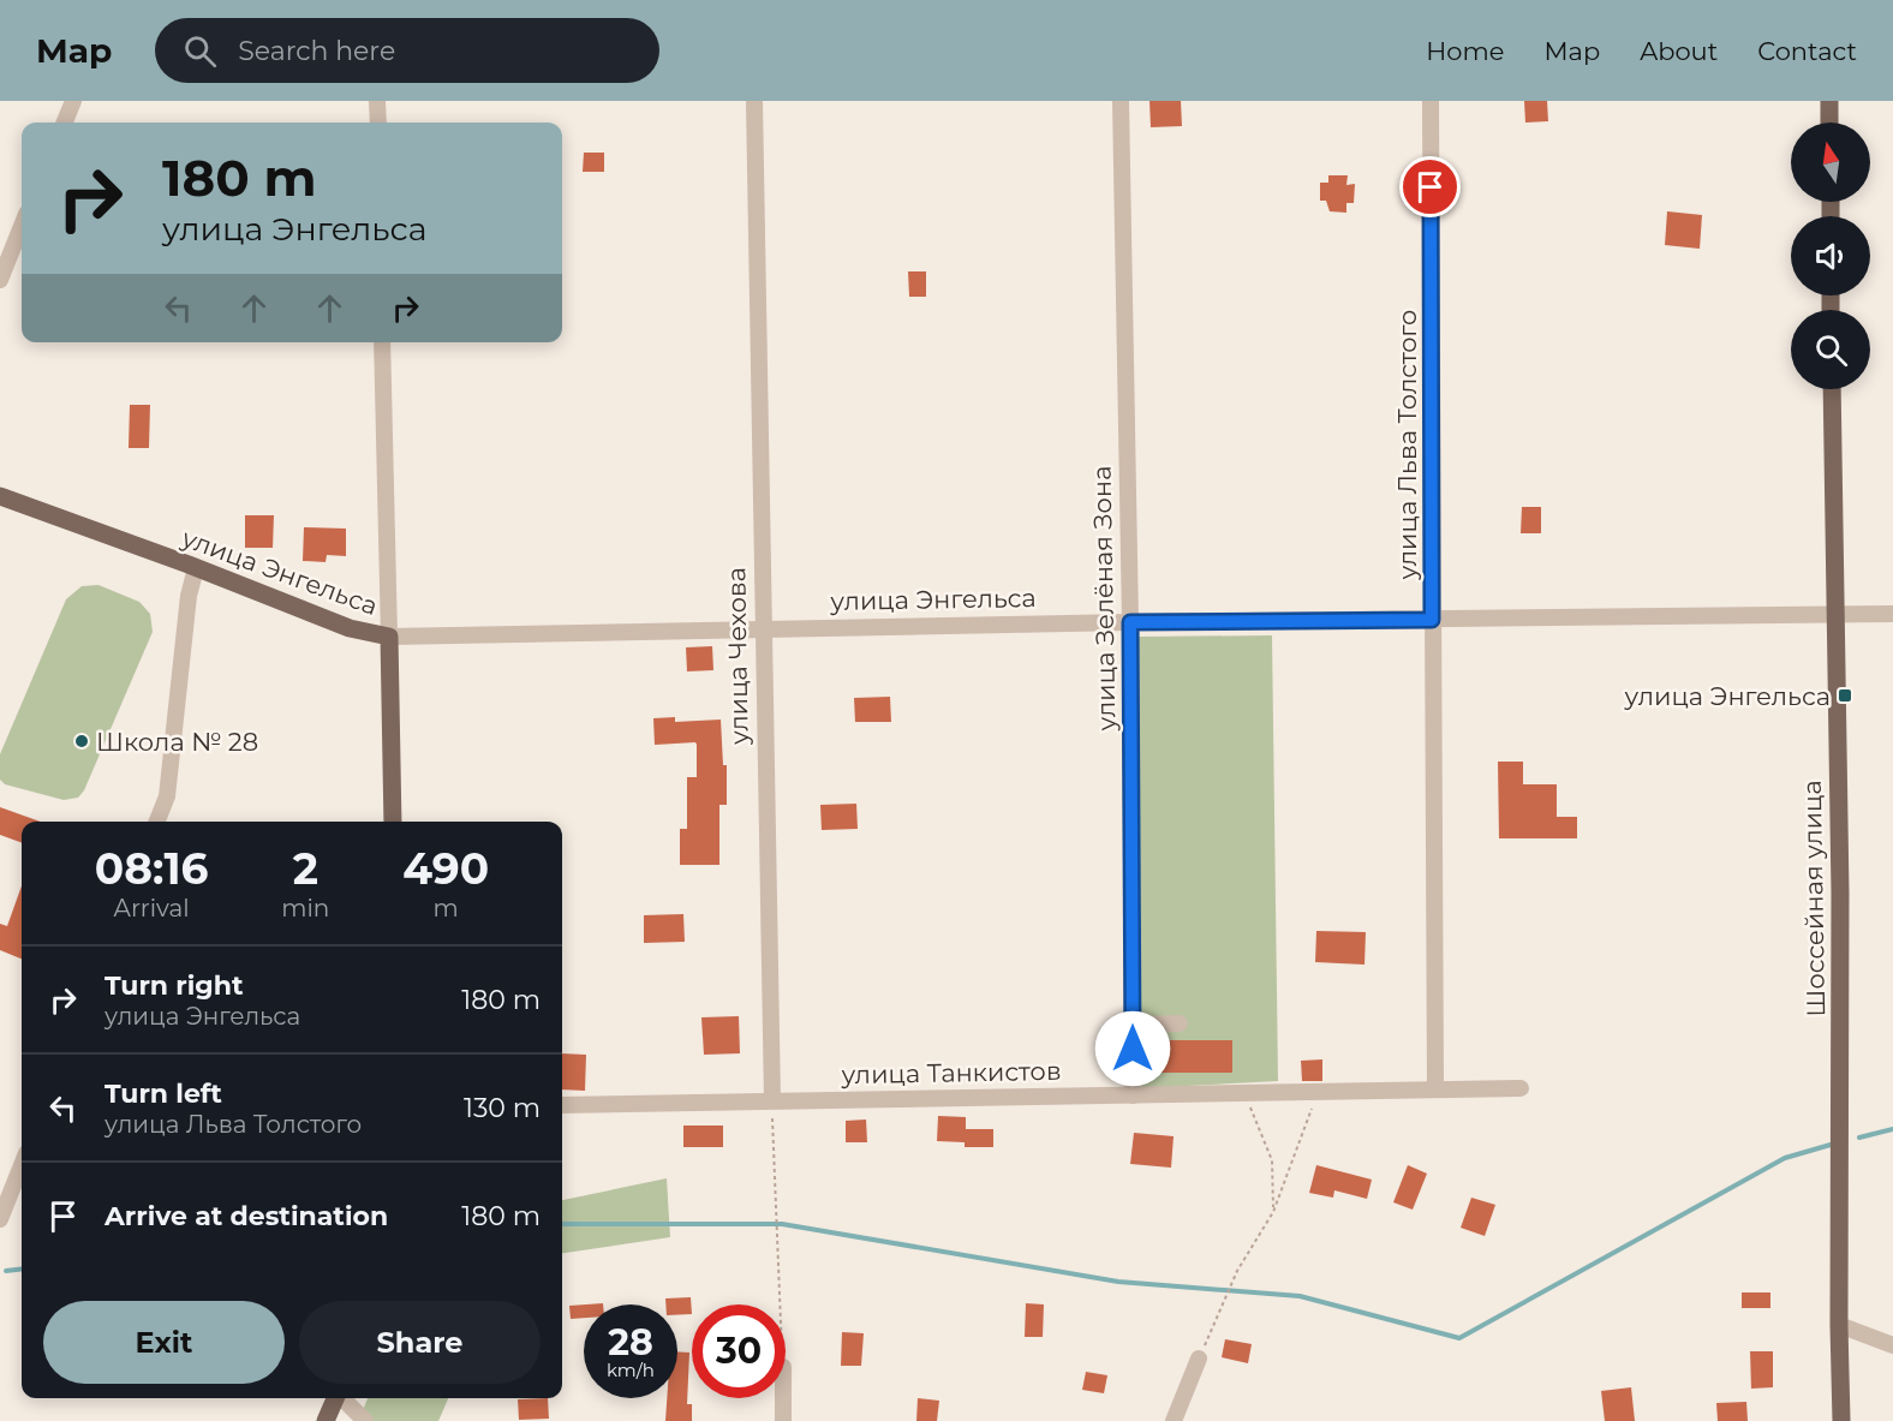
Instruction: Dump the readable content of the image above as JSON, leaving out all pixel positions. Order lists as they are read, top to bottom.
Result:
{
  "streets": {
    "main road": ["улица Энгельса", "Шоссейная улица"],
    "street": [
      "улица Льва Толстого",
      "улица Зелёная Зона",
      "улица Чехова",
      "улица Танкистов"
    ]
  },
  "crossings": [
    ["улица Льва Толстого", "улица Энгельса"],
    ["улица Льва Толстого", "улица Танкистов"],
    ["улица Энгельса", "улица Зелёная Зона"],
    ["улица Энгельса", "улица Чехова"],
    ["улица Энгельса", "Шоссейная улица"],
    ["улица Зелёная Зона", "улица Танкистов"],
    ["улица Чехова", "улица Танкистов"]
  ],
  "places": {
    "transit": ["улица Энгельса"],
    "other": ["Школа № 28"]
  },
  "north": "top",
  "page": {
    "header": "Map",
    "search": "Search here",
    "nav": [
      "Home",
      "Map",
      "About",
      "Contact"
    ],
    "turn": ["180 m", "улица Энгельса"],
    "eta": [
      "08:16",
      "Arrival",
      "2",
      "min",
      "490",
      "m"
    ],
    "list": [
      {
        "name": "Turn right",
        "note": "улица Энгельса",
        "value": "180 m"
      },
      {
        "name": "Turn left",
        "note": "улица Льва Толстого",
        "value": "130 m"
      },
      {
        "name": "Arrive at destination",
        "value": "180 m"
      }
    ],
    "buttons": ["Exit", "Share"],
    "speed": "28 km/h",
    "limit": "30"
  }
}
